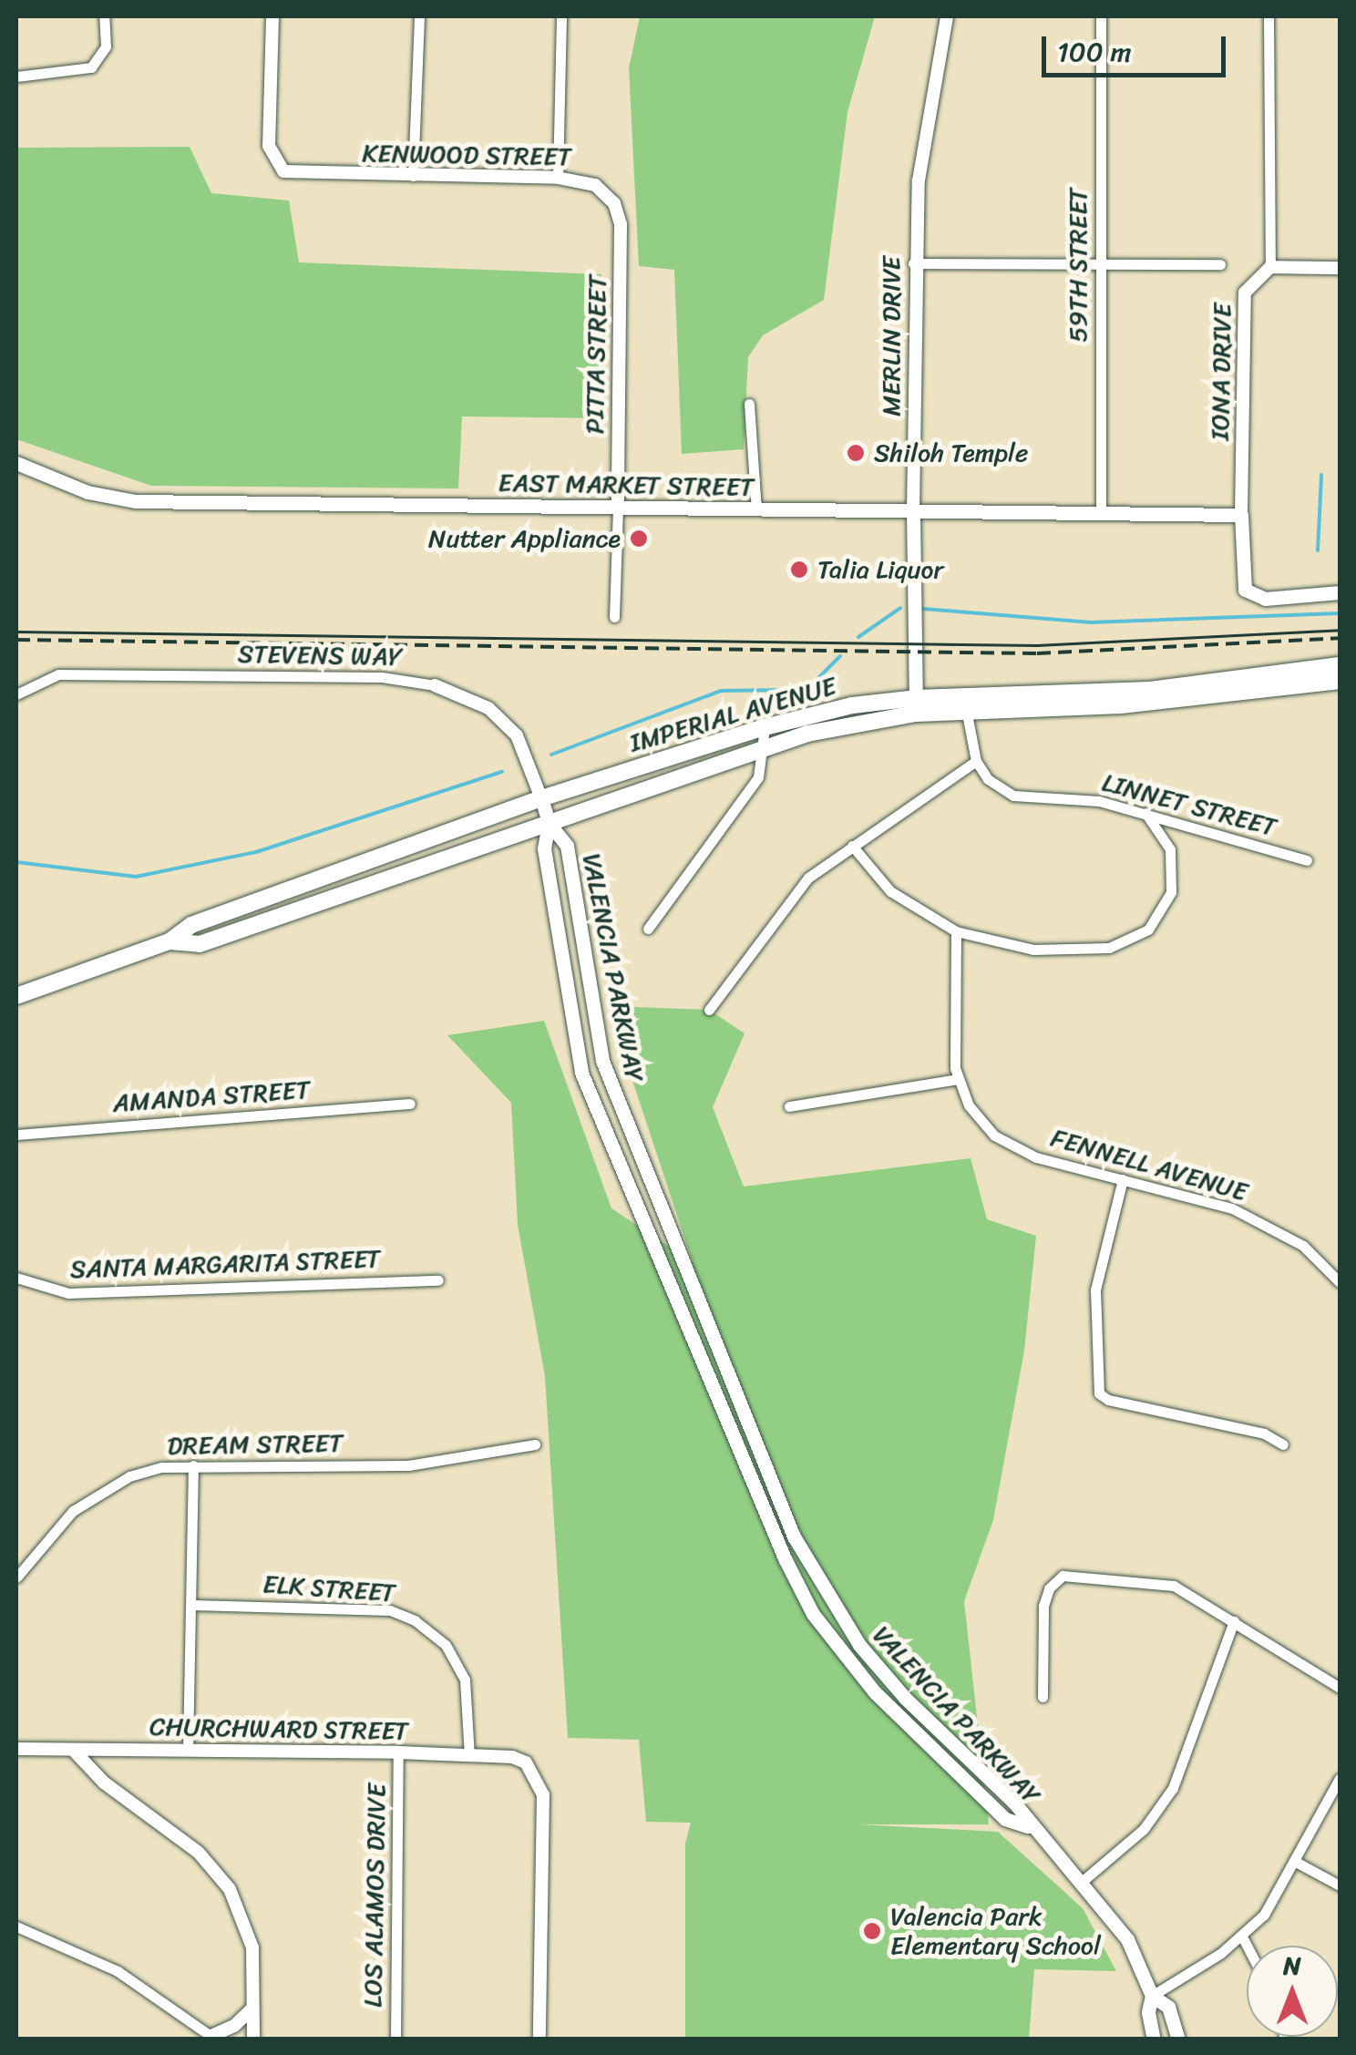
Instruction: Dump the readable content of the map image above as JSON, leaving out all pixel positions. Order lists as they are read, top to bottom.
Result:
{
  "streets": {
    "main road": [
      "MERLIN DRIVE",
      "IONA DRIVE",
      "EAST MARKET STREET",
      "STEVENS WAY",
      "IMPERIAL AVENUE",
      "VALENCIA PARKWAY"
    ],
    "street": [
      "KENWOOD STREET",
      "59TH STREET",
      "PITTA STREET",
      "LINNET STREET",
      "AMANDA STREET",
      "FENNELL AVENUE",
      "SANTA MARGARITA STREET",
      "DREAM STREET",
      "ELK STREET",
      "CHURCHWARD STREET",
      "LOS ALAMOS DRIVE"
    ]
  },
  "crossings": [
    ["KENWOOD STREET", "PITTA STREET"],
    ["59TH STREET", "EAST MARKET STREET"],
    ["MERLIN DRIVE", "EAST MARKET STREET"],
    ["MERLIN DRIVE", "IMPERIAL AVENUE"],
    ["PITTA STREET", "EAST MARKET STREET"],
    ["IONA DRIVE", "EAST MARKET STREET"],
    ["STEVENS WAY", "IMPERIAL AVENUE"],
    ["STEVENS WAY", "VALENCIA PARKWAY"],
    ["IMPERIAL AVENUE", "VALENCIA PARKWAY"],
    ["ELK STREET", "CHURCHWARD STREET"],
    ["CHURCHWARD STREET", "LOS ALAMOS DRIVE"]
  ],
  "places": [
    "Shiloh Temple",
    "Nutter Appliance",
    "Talia Liquor",
    "Valencia Park Elementary School"
  ],
  "scale_bar": "100 m",
  "north": "top"
}
